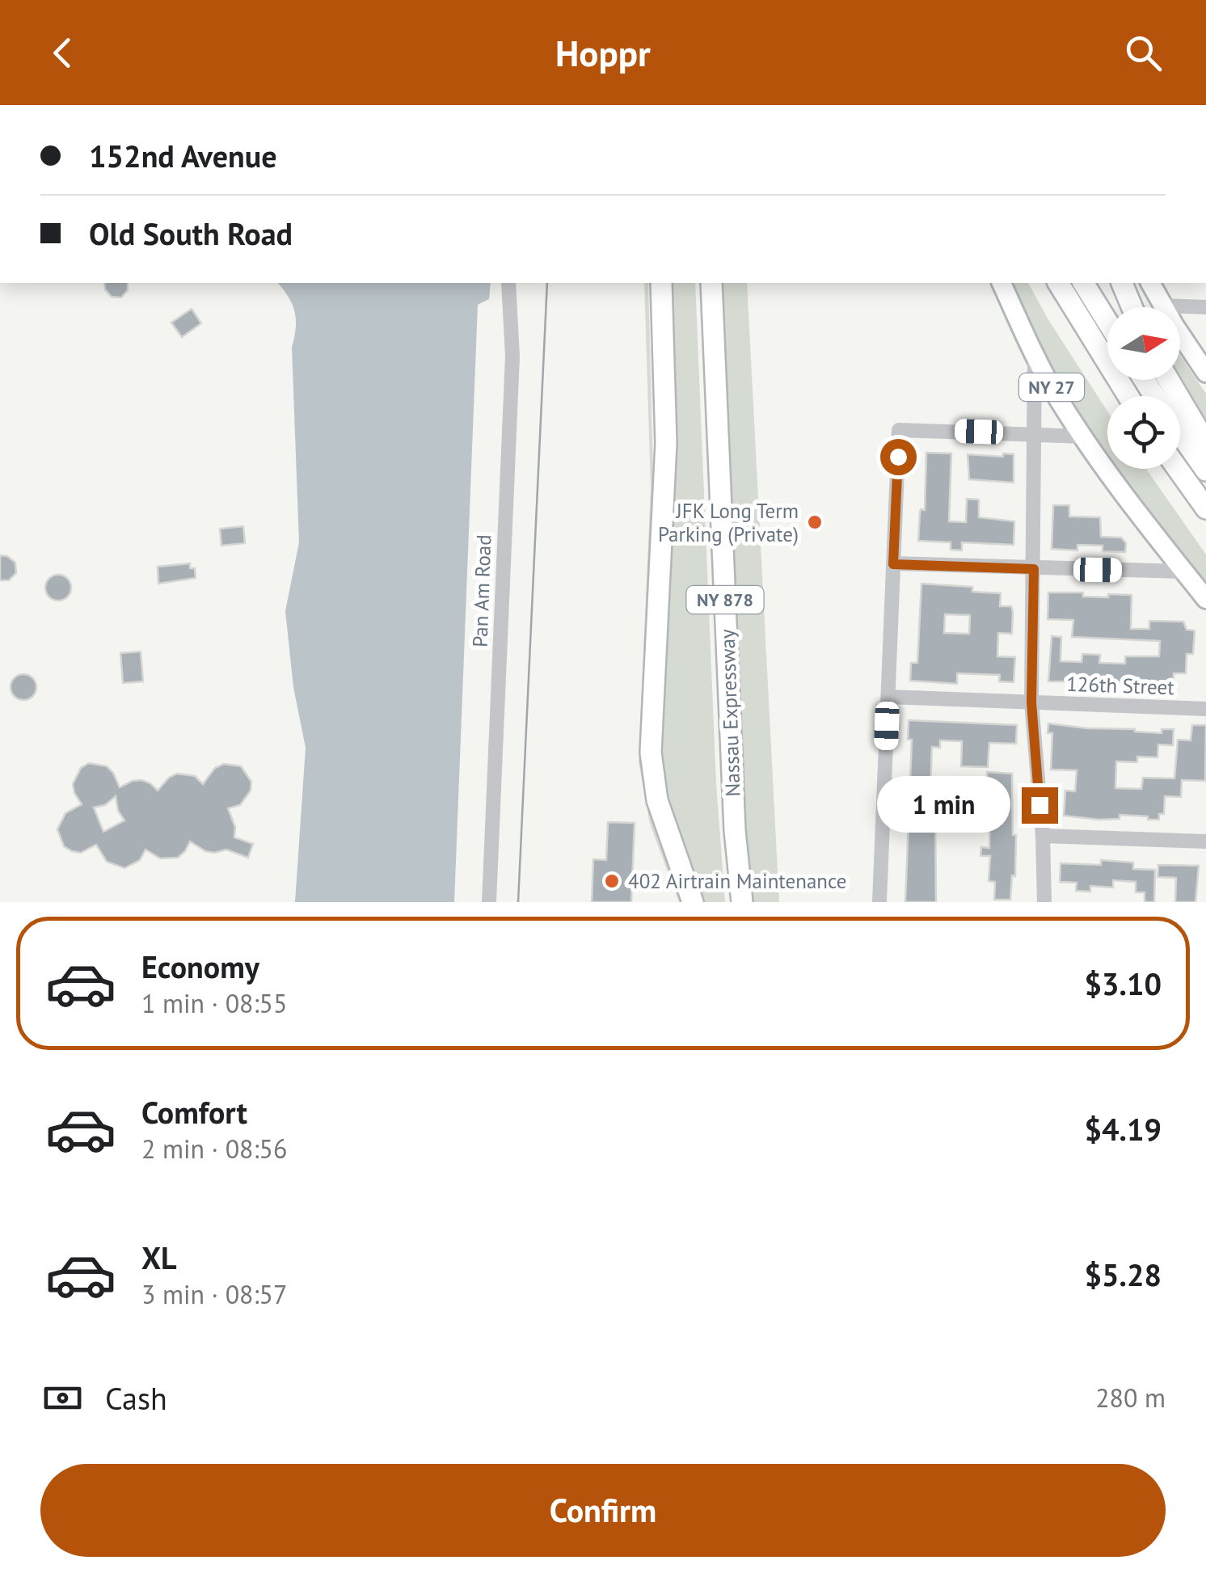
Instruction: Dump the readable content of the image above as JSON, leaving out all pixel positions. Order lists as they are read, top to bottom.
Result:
{
  "streets": {
    "highway": ["NY 878", "Nassau Expressway"],
    "main road": ["NY 27"],
    "street": ["Pan Am Road", "126th Street"]
  },
  "places": ["JFK Long Term Parking (Private)", "402 Airtrain Maintenance"],
  "north": "right",
  "page": {
    "header": "Hoppr",
    "banner": ["152nd Avenue", "Old South Road"],
    "bubble": "1 min",
    "list": [
      {
        "name": "Economy",
        "note": "1 min · 08:55",
        "value": "$3.10"
      },
      {
        "name": "Comfort",
        "note": "2 min · 08:56",
        "value": "$4.19"
      },
      {
        "name": "XL",
        "note": "3 min · 08:57",
        "value": "$5.28"
      }
    ],
    "pay": ["Cash", "280 m"],
    "buttons": "Confirm"
  }
}
